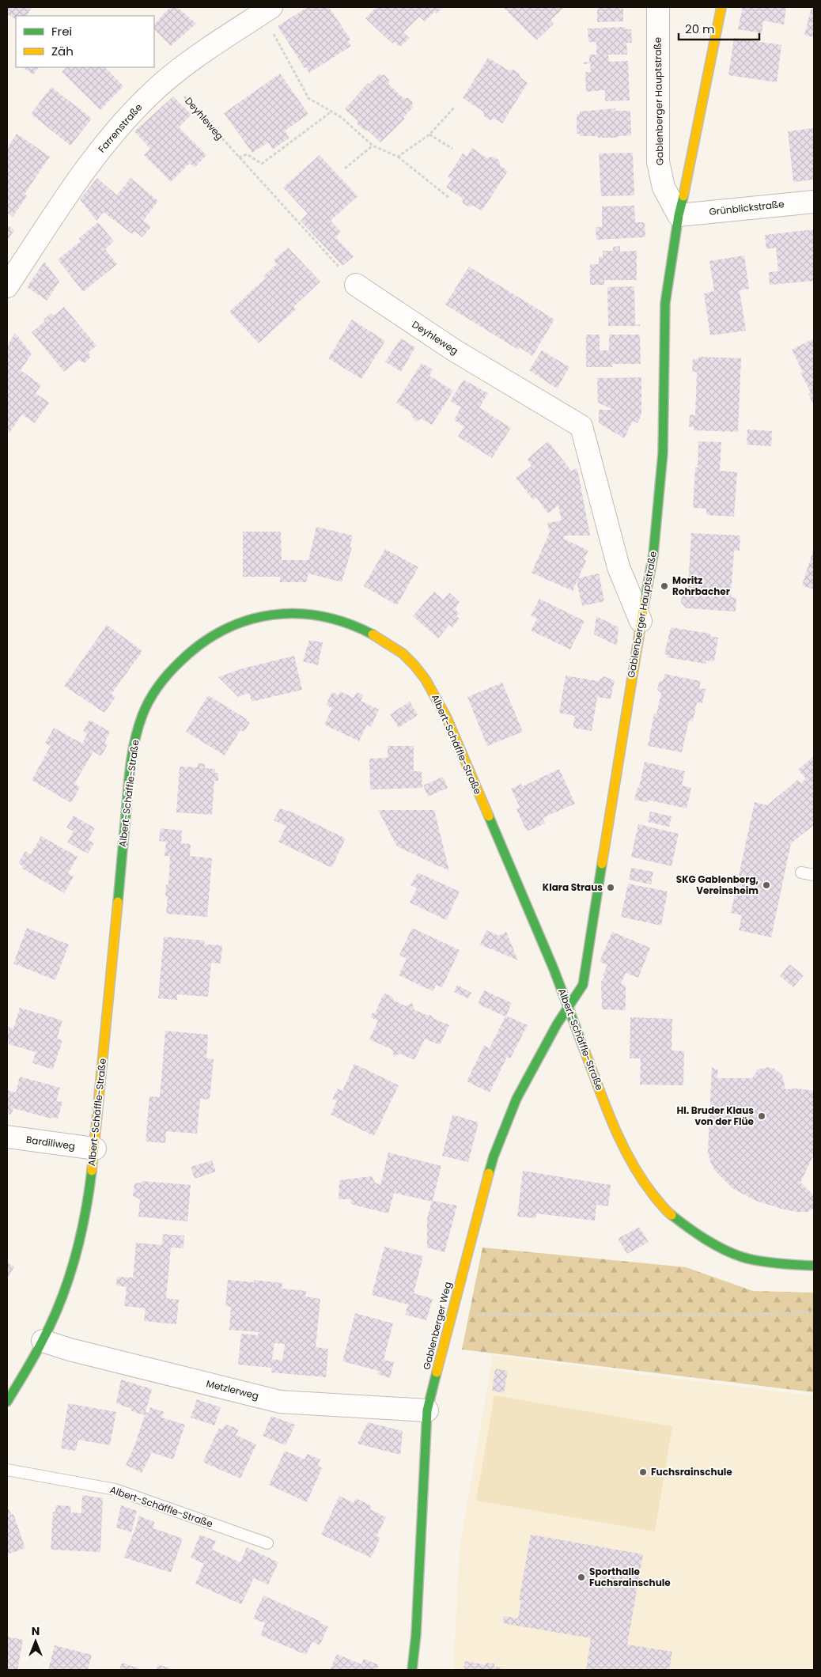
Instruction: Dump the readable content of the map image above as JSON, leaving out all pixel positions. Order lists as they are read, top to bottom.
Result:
{
  "streets": {
    "street": [
      "Gablenberger Hauptstraße",
      "Deyhleweg",
      "Farrenstraße",
      "Grünblickstraße",
      "Albert-Schäffle-Straße",
      "Bardiliweg",
      "Gablenberger Weg",
      "Metzlerweg"
    ]
  },
  "crossings": [
    ["Gablenberger Hauptstraße", "Deyhleweg"],
    ["Gablenberger Hauptstraße", "Grünblickstraße"],
    ["Gablenberger Hauptstraße", "Albert-Schäffle-Straße"],
    ["Gablenberger Hauptstraße", "Gablenberger Weg"],
    ["Deyhleweg", "Farrenstraße"],
    ["Albert-Schäffle-Straße", "Bardiliweg"],
    ["Albert-Schäffle-Straße", "Gablenberger Weg"],
    ["Albert-Schäffle-Straße", "Metzlerweg"],
    ["Gablenberger Weg", "Metzlerweg"]
  ],
  "places": [
    "Moritz Rohrbacher",
    "SKG Gablenberg, Vereinsheim",
    "Klara Straus",
    "Hl. Bruder Klaus von der Flüe",
    "Fuchsrainschule",
    "Sporthalle Fuchsrainschule"
  ],
  "legend": ["Frei", "Zäh"],
  "scale_bar": "20 m",
  "north": "top"
}
